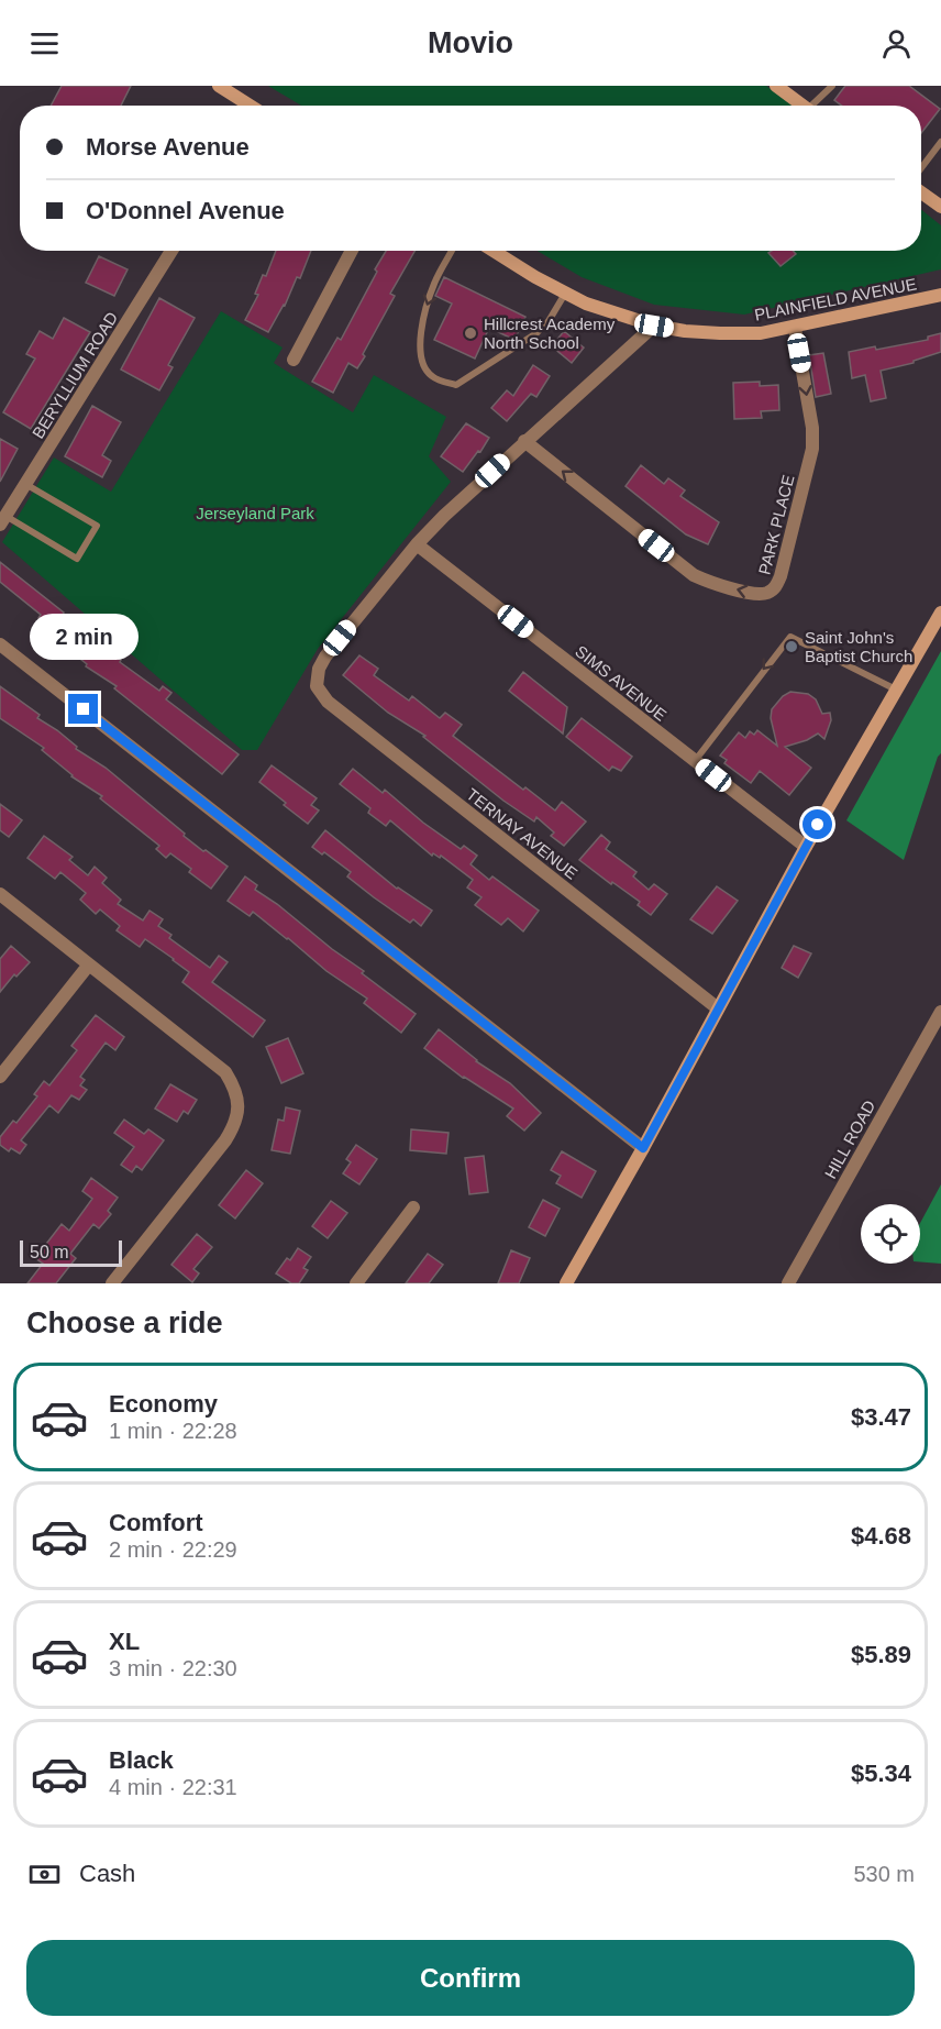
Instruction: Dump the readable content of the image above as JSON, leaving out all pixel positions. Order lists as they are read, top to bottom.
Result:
{
  "streets": {
    "street": [
      "PLAINFIELD AVENUE",
      "BERYLLIUM ROAD",
      "PARK PLACE",
      "SIMS AVENUE",
      "TERNAY AVENUE",
      "HILL ROAD"
    ]
  },
  "crossings": [
    ["PLAINFIELD AVENUE", "PARK PLACE"],
    ["SIMS AVENUE", "TERNAY AVENUE"]
  ],
  "parks": ["Jerseyland Park"],
  "places": ["Hillcrest Academy North School", "Saint John's Baptist Church"],
  "scale_bar": "50 m",
  "page": {
    "header": "Movio",
    "banner": ["Morse Avenue", "O'Donnel Avenue"],
    "bubble": "2 min",
    "scale": "50 m",
    "heading": "Choose a ride",
    "list": [
      {
        "name": "Economy",
        "note": "1 min · 22:28",
        "value": "$3.47"
      },
      {
        "name": "Comfort",
        "note": "2 min · 22:29",
        "value": "$4.68"
      },
      {
        "name": "XL",
        "note": "3 min · 22:30",
        "value": "$5.89"
      },
      {
        "name": "Black",
        "note": "4 min · 22:31",
        "value": "$5.34"
      }
    ],
    "pay": ["Cash", "530 m"],
    "buttons": "Confirm"
  }
}
